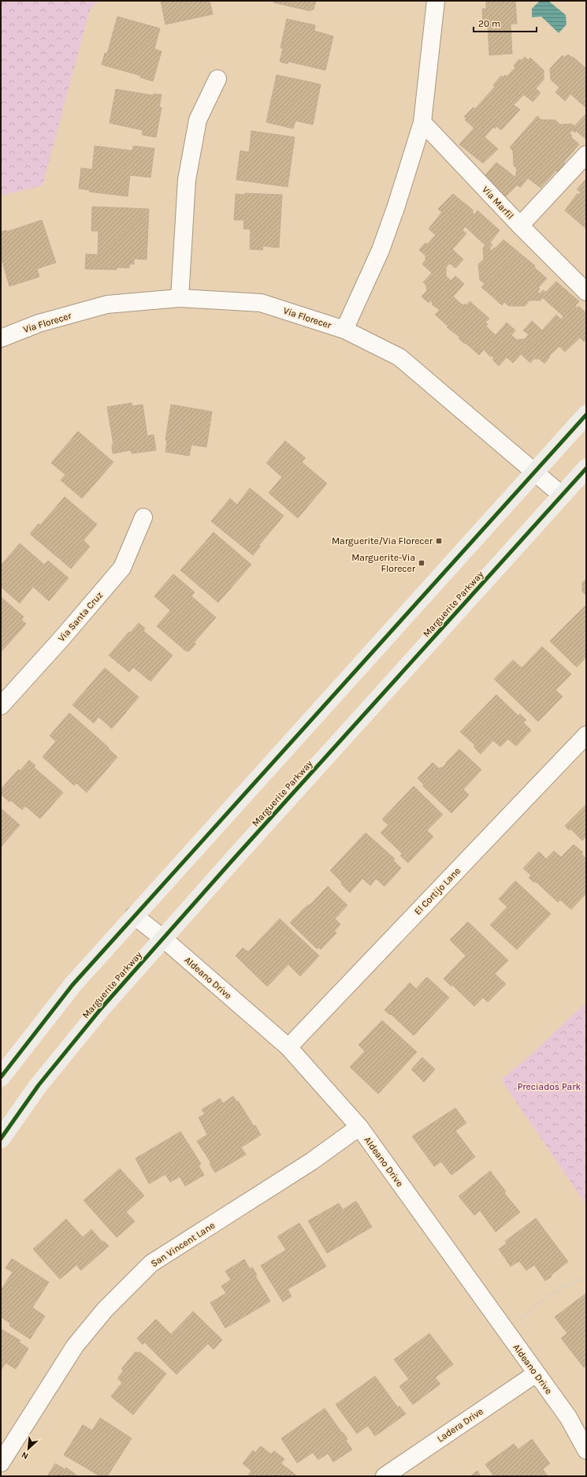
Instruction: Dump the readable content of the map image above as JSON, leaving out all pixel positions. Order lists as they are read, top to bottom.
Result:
{
  "streets": {
    "main road": ["Marguerite Parkway"],
    "street": [
      "Via Marfil",
      "Via Florecer",
      "Via Santa Cruz",
      "El Cortijo Lane",
      "Aldeano Drive",
      "San Vincent Lane",
      "Ladera Drive"
    ]
  },
  "crossings": [
    ["Via Florecer", "Marguerite Parkway"],
    ["Marguerite Parkway", "Aldeano Drive"],
    ["El Cortijo Lane", "Aldeano Drive"],
    ["Aldeano Drive", "San Vincent Lane"],
    ["Aldeano Drive", "Ladera Drive"]
  ],
  "parks": ["Preciados Park"],
  "places": {
    "transit": ["Marguerite/Via Florecer", "Marguerite-Via Florecer"]
  },
  "scale_bar": "20 m",
  "north": "bottom left"
}
